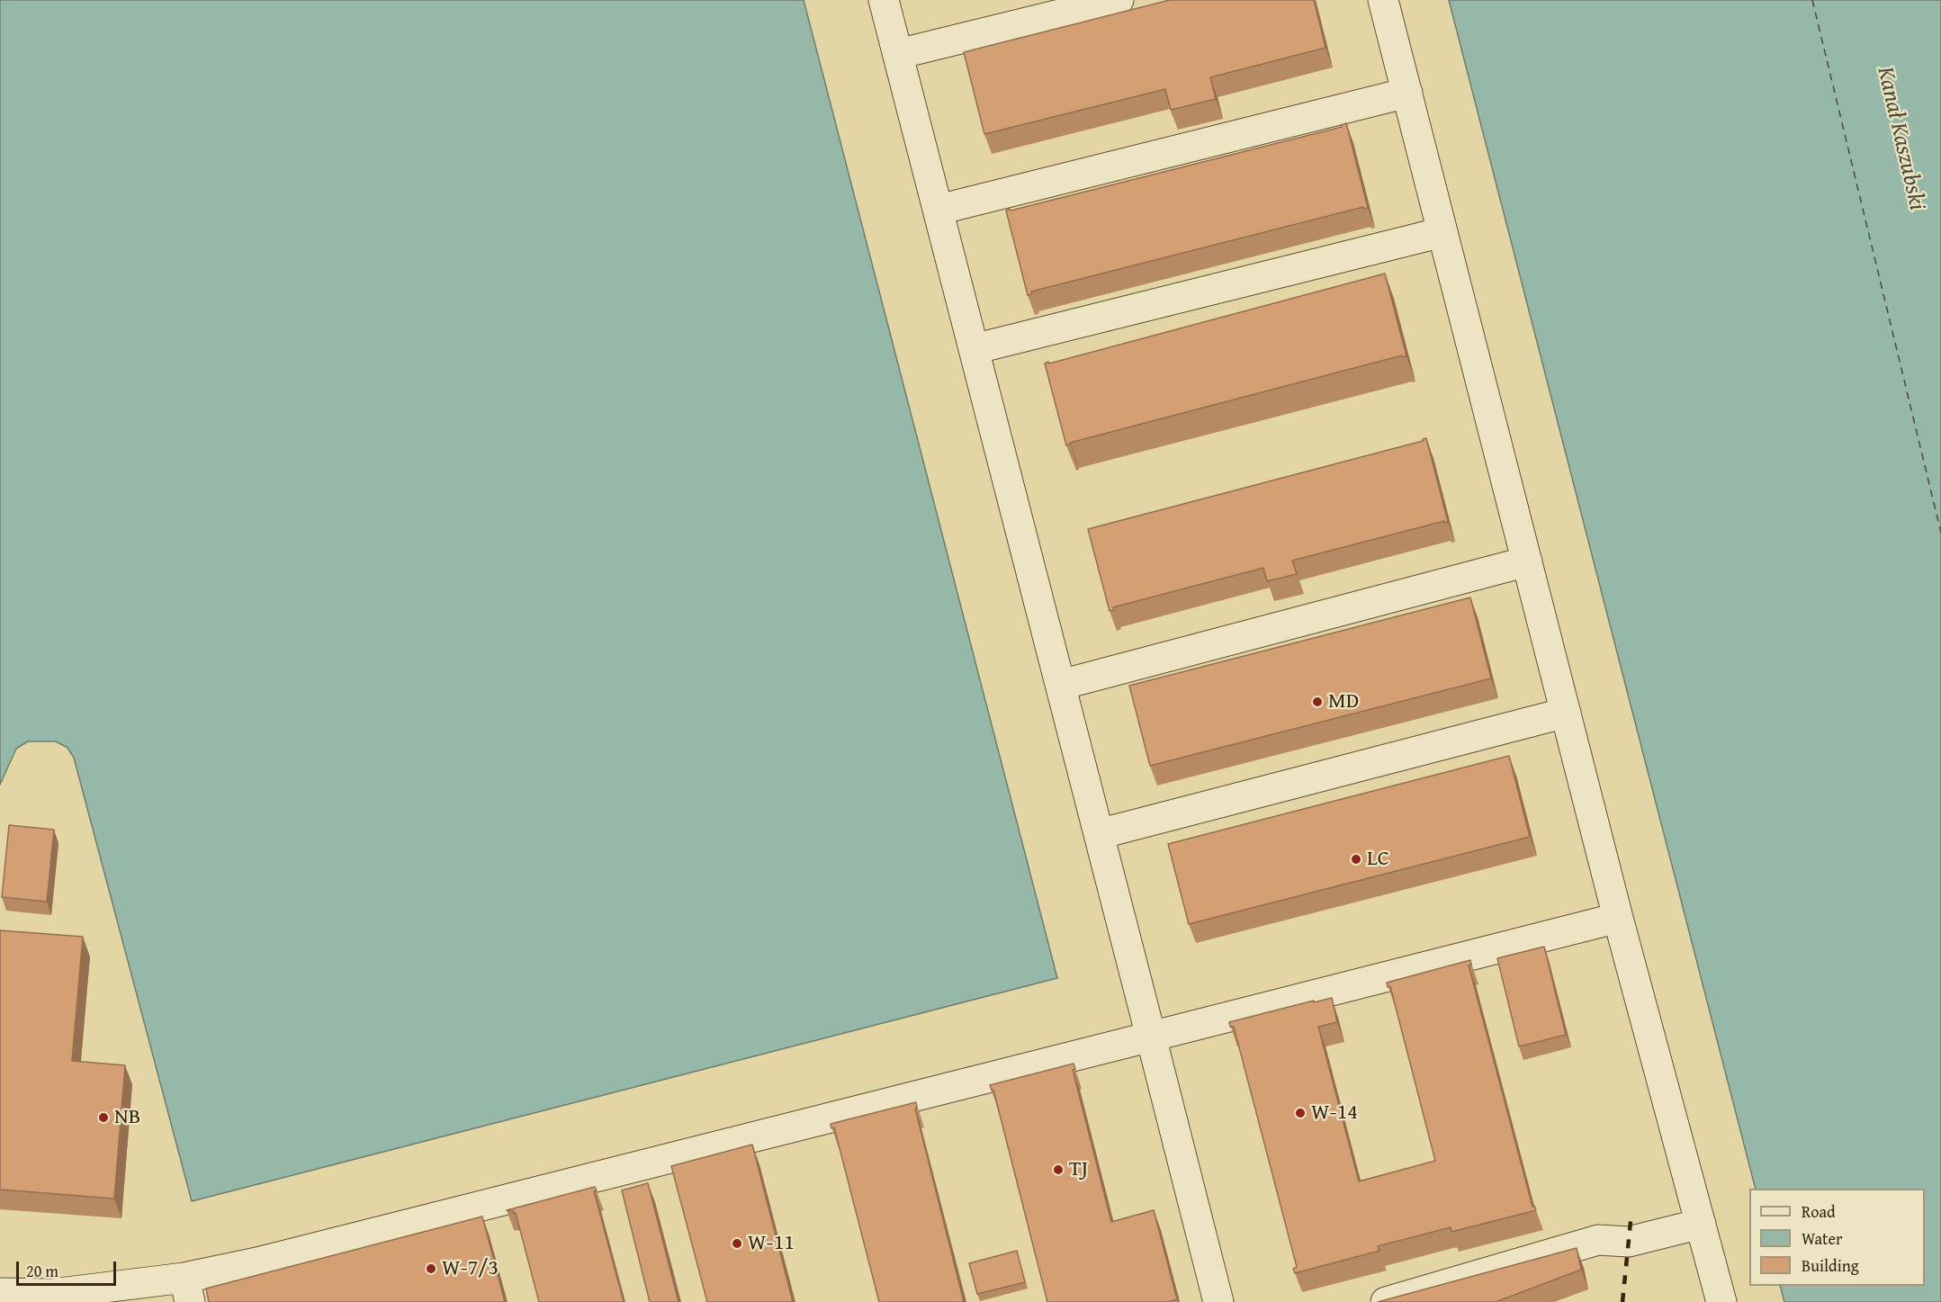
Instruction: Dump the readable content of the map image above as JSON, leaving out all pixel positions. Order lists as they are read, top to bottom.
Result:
{
  "water": ["Kanał Kaszubski"],
  "places": [
    "MD",
    "LC",
    "W-14",
    "NB",
    "TJ",
    "W-11",
    "W-7/3"
  ],
  "legend": ["Road", "Water", "Building"],
  "scale_bar": "20 m"
}
